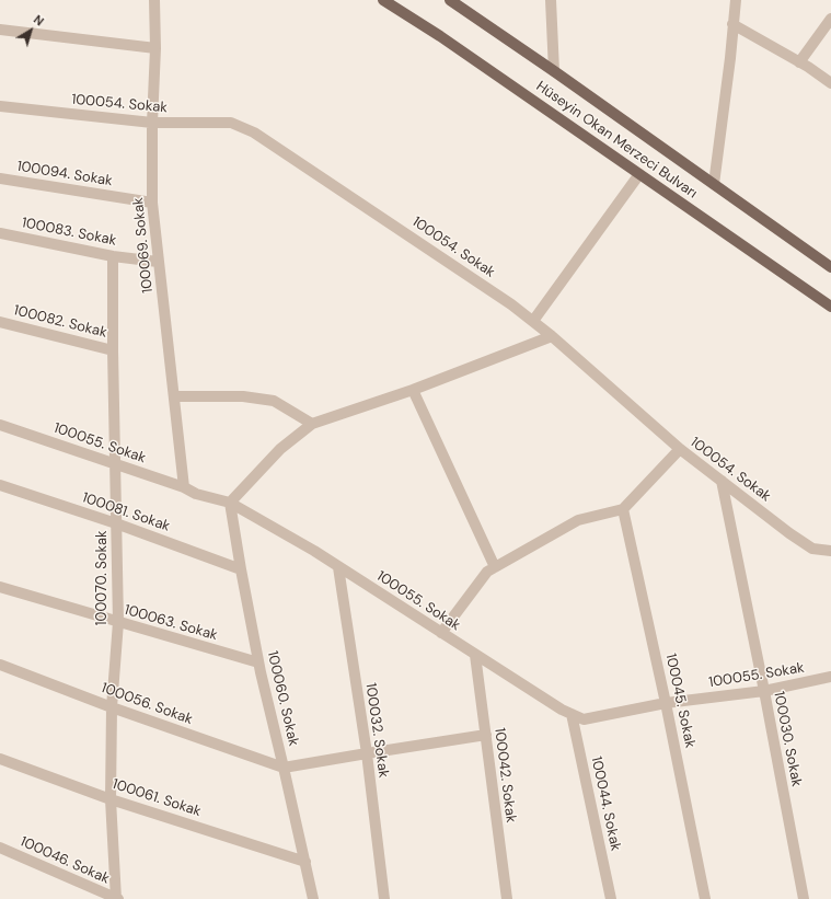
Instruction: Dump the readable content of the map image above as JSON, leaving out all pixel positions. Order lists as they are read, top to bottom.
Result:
{
  "streets": {
    "main road": ["Hüseyin Okan Merzeci Bulvarı"],
    "street": [
      "100054. Sokak",
      "100094. Sokak",
      "100083. Sokak",
      "100069. Sokak",
      "100082. Sokak",
      "100055. Sokak",
      "100081. Sokak",
      "100070. Sokak",
      "100063. Sokak",
      "100060. Sokak",
      "100045. Sokak",
      "100056. Sokak",
      "100032. Sokak",
      "100030. Sokak",
      "100042. Sokak",
      "100061. Sokak",
      "100044. Sokak",
      "100046. Sokak"
    ]
  },
  "crossings": [
    ["100054. Sokak", "100069. Sokak"],
    ["100054. Sokak", "100030. Sokak"],
    ["100094. Sokak", "100069. Sokak"],
    ["100083. Sokak", "100069. Sokak"],
    ["100083. Sokak", "100070. Sokak"],
    ["100069. Sokak", "100055. Sokak"],
    ["100082. Sokak", "100070. Sokak"],
    ["100055. Sokak", "100070. Sokak"],
    ["100055. Sokak", "100060. Sokak"],
    ["100055. Sokak", "100045. Sokak"],
    ["100055. Sokak", "100032. Sokak"],
    ["100055. Sokak", "100030. Sokak"],
    ["100055. Sokak", "100042. Sokak"],
    ["100055. Sokak", "100044. Sokak"],
    ["100081. Sokak", "100070. Sokak"],
    ["100081. Sokak", "100060. Sokak"],
    ["100070. Sokak", "100063. Sokak"],
    ["100070. Sokak", "100056. Sokak"],
    ["100070. Sokak", "100061. Sokak"],
    ["100070. Sokak", "100046. Sokak"],
    ["100063. Sokak", "100060. Sokak"],
    ["100060. Sokak", "100056. Sokak"],
    ["100060. Sokak", "100061. Sokak"]
  ],
  "north": "top right"
}
